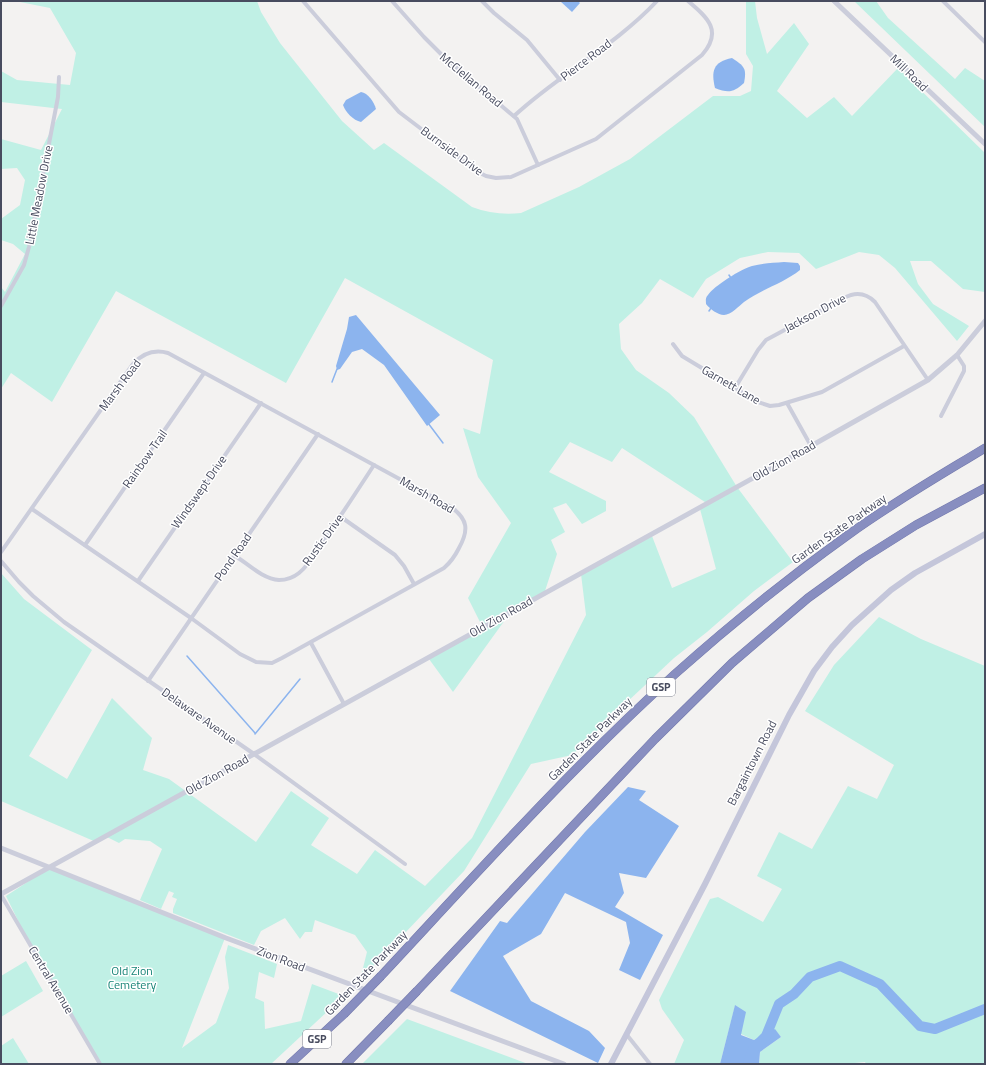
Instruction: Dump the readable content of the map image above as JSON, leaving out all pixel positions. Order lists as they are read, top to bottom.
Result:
{
  "streets": {
    "highway": ["Garden State Parkway", "GSP"],
    "main road": ["Bargaintown Road"],
    "street": [
      "Pierce Road",
      "Mill Road",
      "McClellan Road",
      "Burnside Drive",
      "Little Meadow Drive",
      "Jackson Drive",
      "Marsh Road",
      "Garnett Lane",
      "Rainbow Trail",
      "Old Zion Road",
      "Windswept Drive",
      "Rustic Drive",
      "Pond Road",
      "Delaware Avenue",
      "Zion Road",
      "Central Avenue"
    ]
  },
  "crossings": [
    ["Pierce Road", "McClellan Road"],
    ["McClellan Road", "Burnside Drive"],
    ["Jackson Drive", "Garnett Lane"],
    ["Jackson Drive", "Old Zion Road"],
    ["Marsh Road", "Rainbow Trail"],
    ["Marsh Road", "Windswept Drive"],
    ["Marsh Road", "Rustic Drive"],
    ["Marsh Road", "Pond Road"],
    ["Old Zion Road", "Delaware Avenue"],
    ["Old Zion Road", "Zion Road"],
    ["Old Zion Road", "Central Avenue"],
    ["Rustic Drive", "Pond Road"],
    ["Pond Road", "Delaware Avenue"]
  ],
  "parks": ["Old Zion Cemetery"]
}
